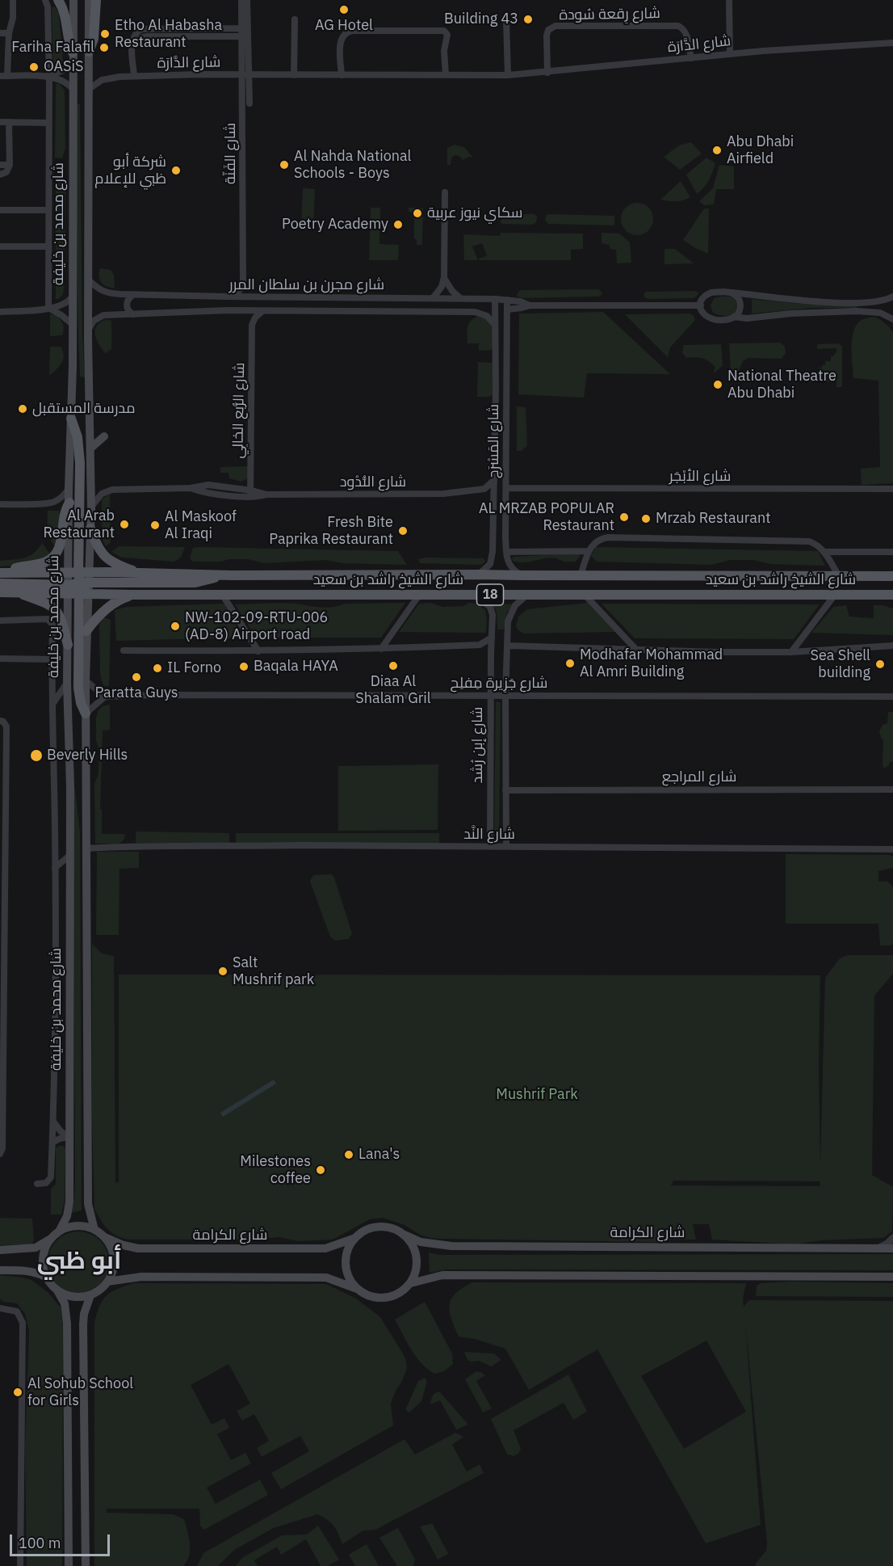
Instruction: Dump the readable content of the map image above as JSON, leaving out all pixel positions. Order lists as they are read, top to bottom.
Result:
{
  "streets": {
    "main road": [
      "شارع محمد بن خليفة",
      "شارع الشيخ راشد بن سعيد",
      "18",
      "شارع الكرامة"
    ],
    "street": [
      "شارع رِقعة سُودة",
      "شارع الدَّارَة",
      "شارع الفَنّة",
      "شارع مجرن بن سلطان المرر",
      "شارع الرُّبع الخالِي",
      "شارع المَسْرَج",
      "شارع الأبْجَر",
      "شارع النُّدُود",
      "شارع جَزِيرة مِفلِح",
      "شارع إبن رُشد",
      "شارع المراجع",
      "شارع النَّد"
    ]
  },
  "crossings": [
    ["شارع رِقعة سُودة", "شارع الدَّارَة"],
    ["شارع الدَّارَة", "شارع الفَنّة"],
    ["شارع الدَّارَة", "شارع محمد بن خليفة"],
    ["شارع الفَنّة", "شارع مجرن بن سلطان المرر"],
    ["شارع محمد بن خليفة", "شارع مجرن بن سلطان المرر"],
    ["شارع محمد بن خليفة", "شارع النُّدُود"],
    ["شارع محمد بن خليفة", "شارع الشيخ راشد بن سعيد"],
    ["شارع محمد بن خليفة", "شارع النَّد"],
    ["شارع محمد بن خليفة", "شارع الكرامة"],
    ["شارع مجرن بن سلطان المرر", "شارع المَسْرَج"],
    ["شارع الرُّبع الخالِي", "شارع النُّدُود"],
    ["شارع المَسْرَج", "شارع الأبْجَر"],
    ["شارع المَسْرَج", "شارع النُّدُود"],
    ["شارع المَسْرَج", "شارع الشيخ راشد بن سعيد"],
    ["شارع الشيخ راشد بن سعيد", "شارع إبن رُشد"],
    ["شارع جَزِيرة مِفلِح", "شارع إبن رُشد"],
    ["شارع إبن رُشد", "شارع المراجع"],
    ["شارع إبن رُشد", "شارع النَّد"]
  ],
  "districts": ["أبو ظبي"],
  "parks": ["Mushrif Park"],
  "places": [
    "AG Hotel",
    "Building 43",
    "Etho Al Habasha Restaurant",
    "Fariha Falafil",
    "OASiS",
    "Abu Dhabi Airfield",
    "Al Nahda National Schools - Boys",
    "شركة أبو ظبي للإعلام",
    "سكاي نيوز عربية",
    "Poetry Academy",
    "National Theatre Abu Dhabi",
    "مدرسة المستقبل",
    "AL MRZAB POPULAR Restaurant",
    "Mrzab Restaurant",
    "Al Arab Restaurant",
    "Al Maskoof Al Iraqi",
    "Fresh Bite Paprika Restaurant",
    "NW-102-09-RTU-006 (AD-8) Airport road",
    "Modhafar Mohammad Al Amri Building",
    "Sea Shell building",
    "Diaa Al Shalam Gril",
    "Baqala HAYA",
    "IL Forno",
    "Paratta Guys",
    "Beverly Hills",
    "Salt Mushrif park",
    "Lana's",
    "Milestones coffee",
    "Al Sohub School for Girls"
  ],
  "scale_bar": "100 m"
}
